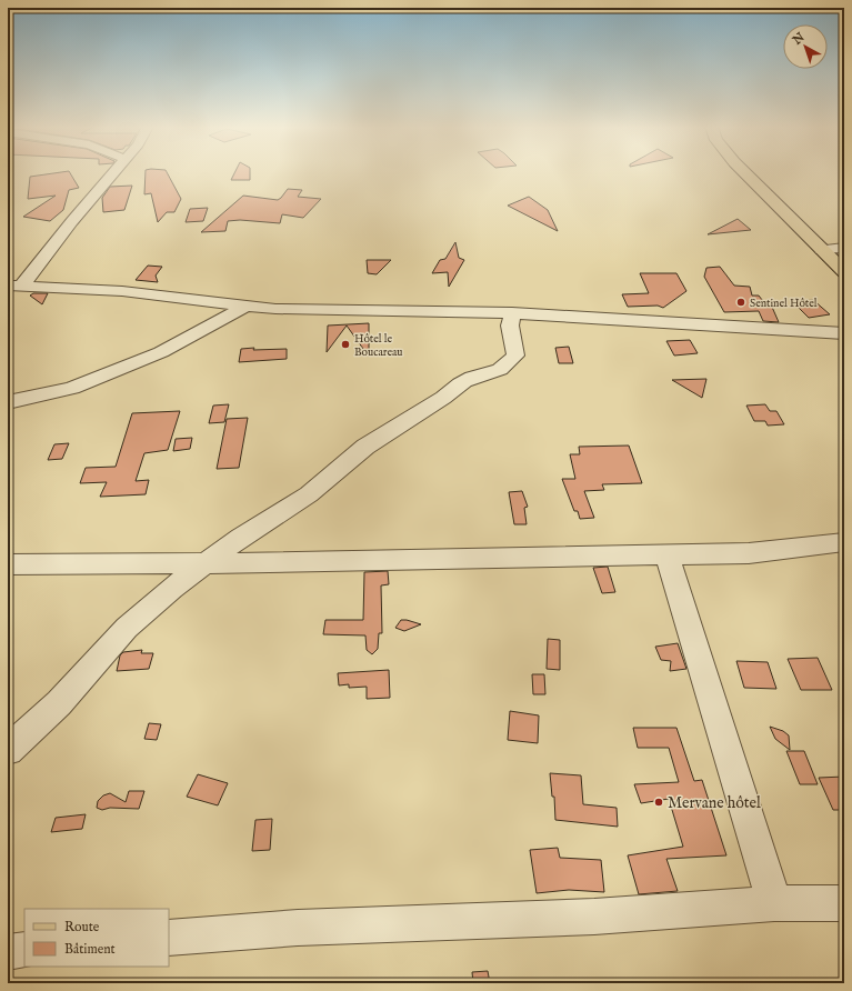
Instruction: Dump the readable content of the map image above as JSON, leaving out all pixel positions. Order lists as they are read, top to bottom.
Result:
{
  "places": ["Sentinel Hôtel", "Hôtel le Boucareau", "Mervane hôtel"],
  "legend": ["Route", "Bâtiment"],
  "north": "top left"
}
